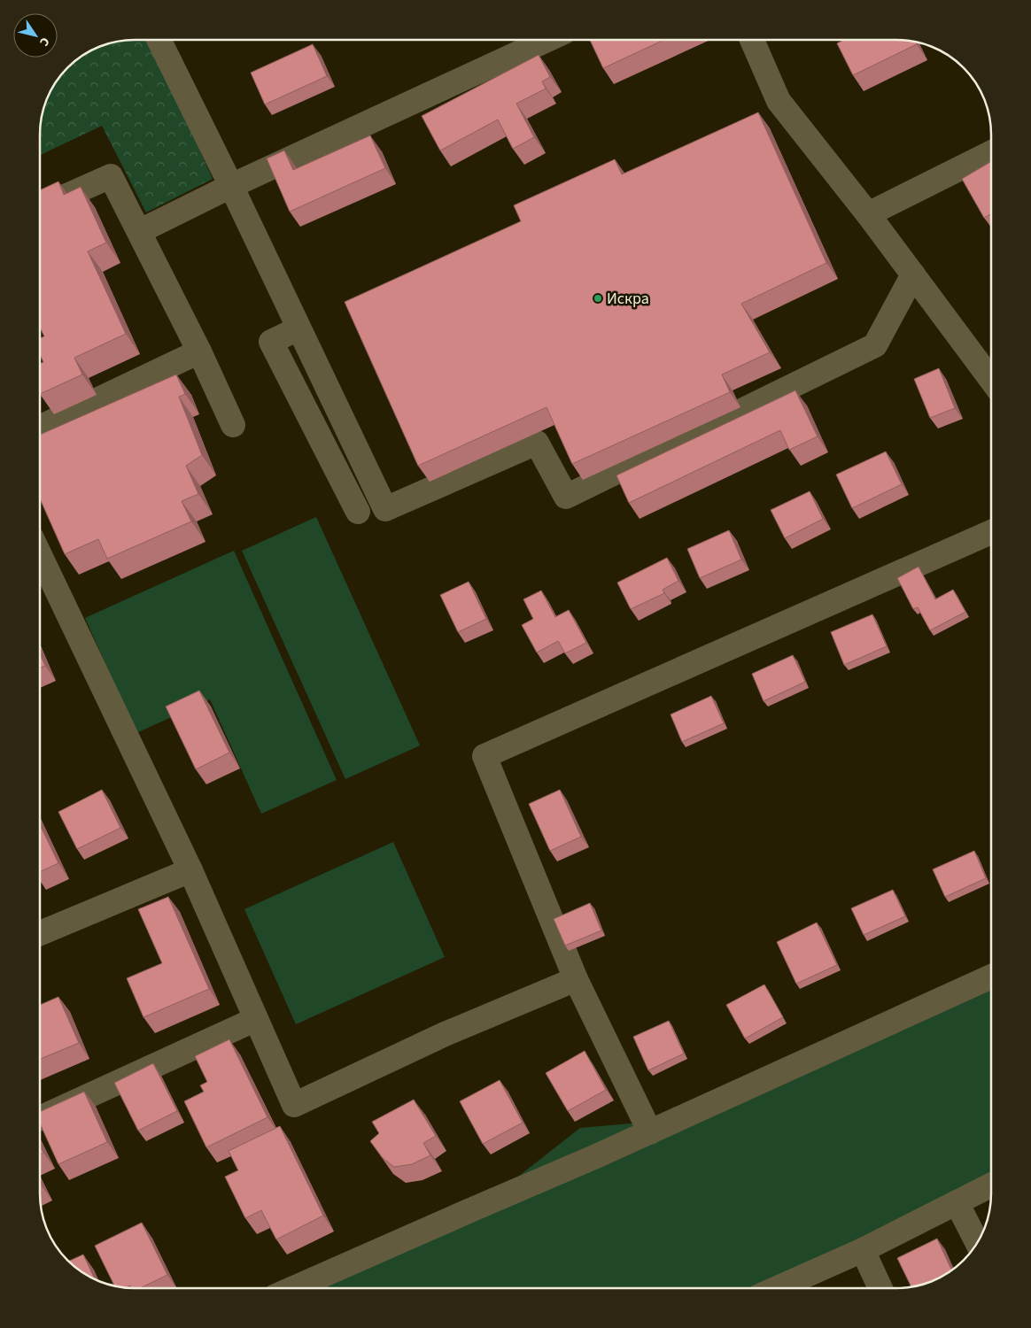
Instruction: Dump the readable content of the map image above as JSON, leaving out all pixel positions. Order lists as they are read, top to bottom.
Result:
{
  "places": ["Искра"],
  "north": "bottom right"
}
